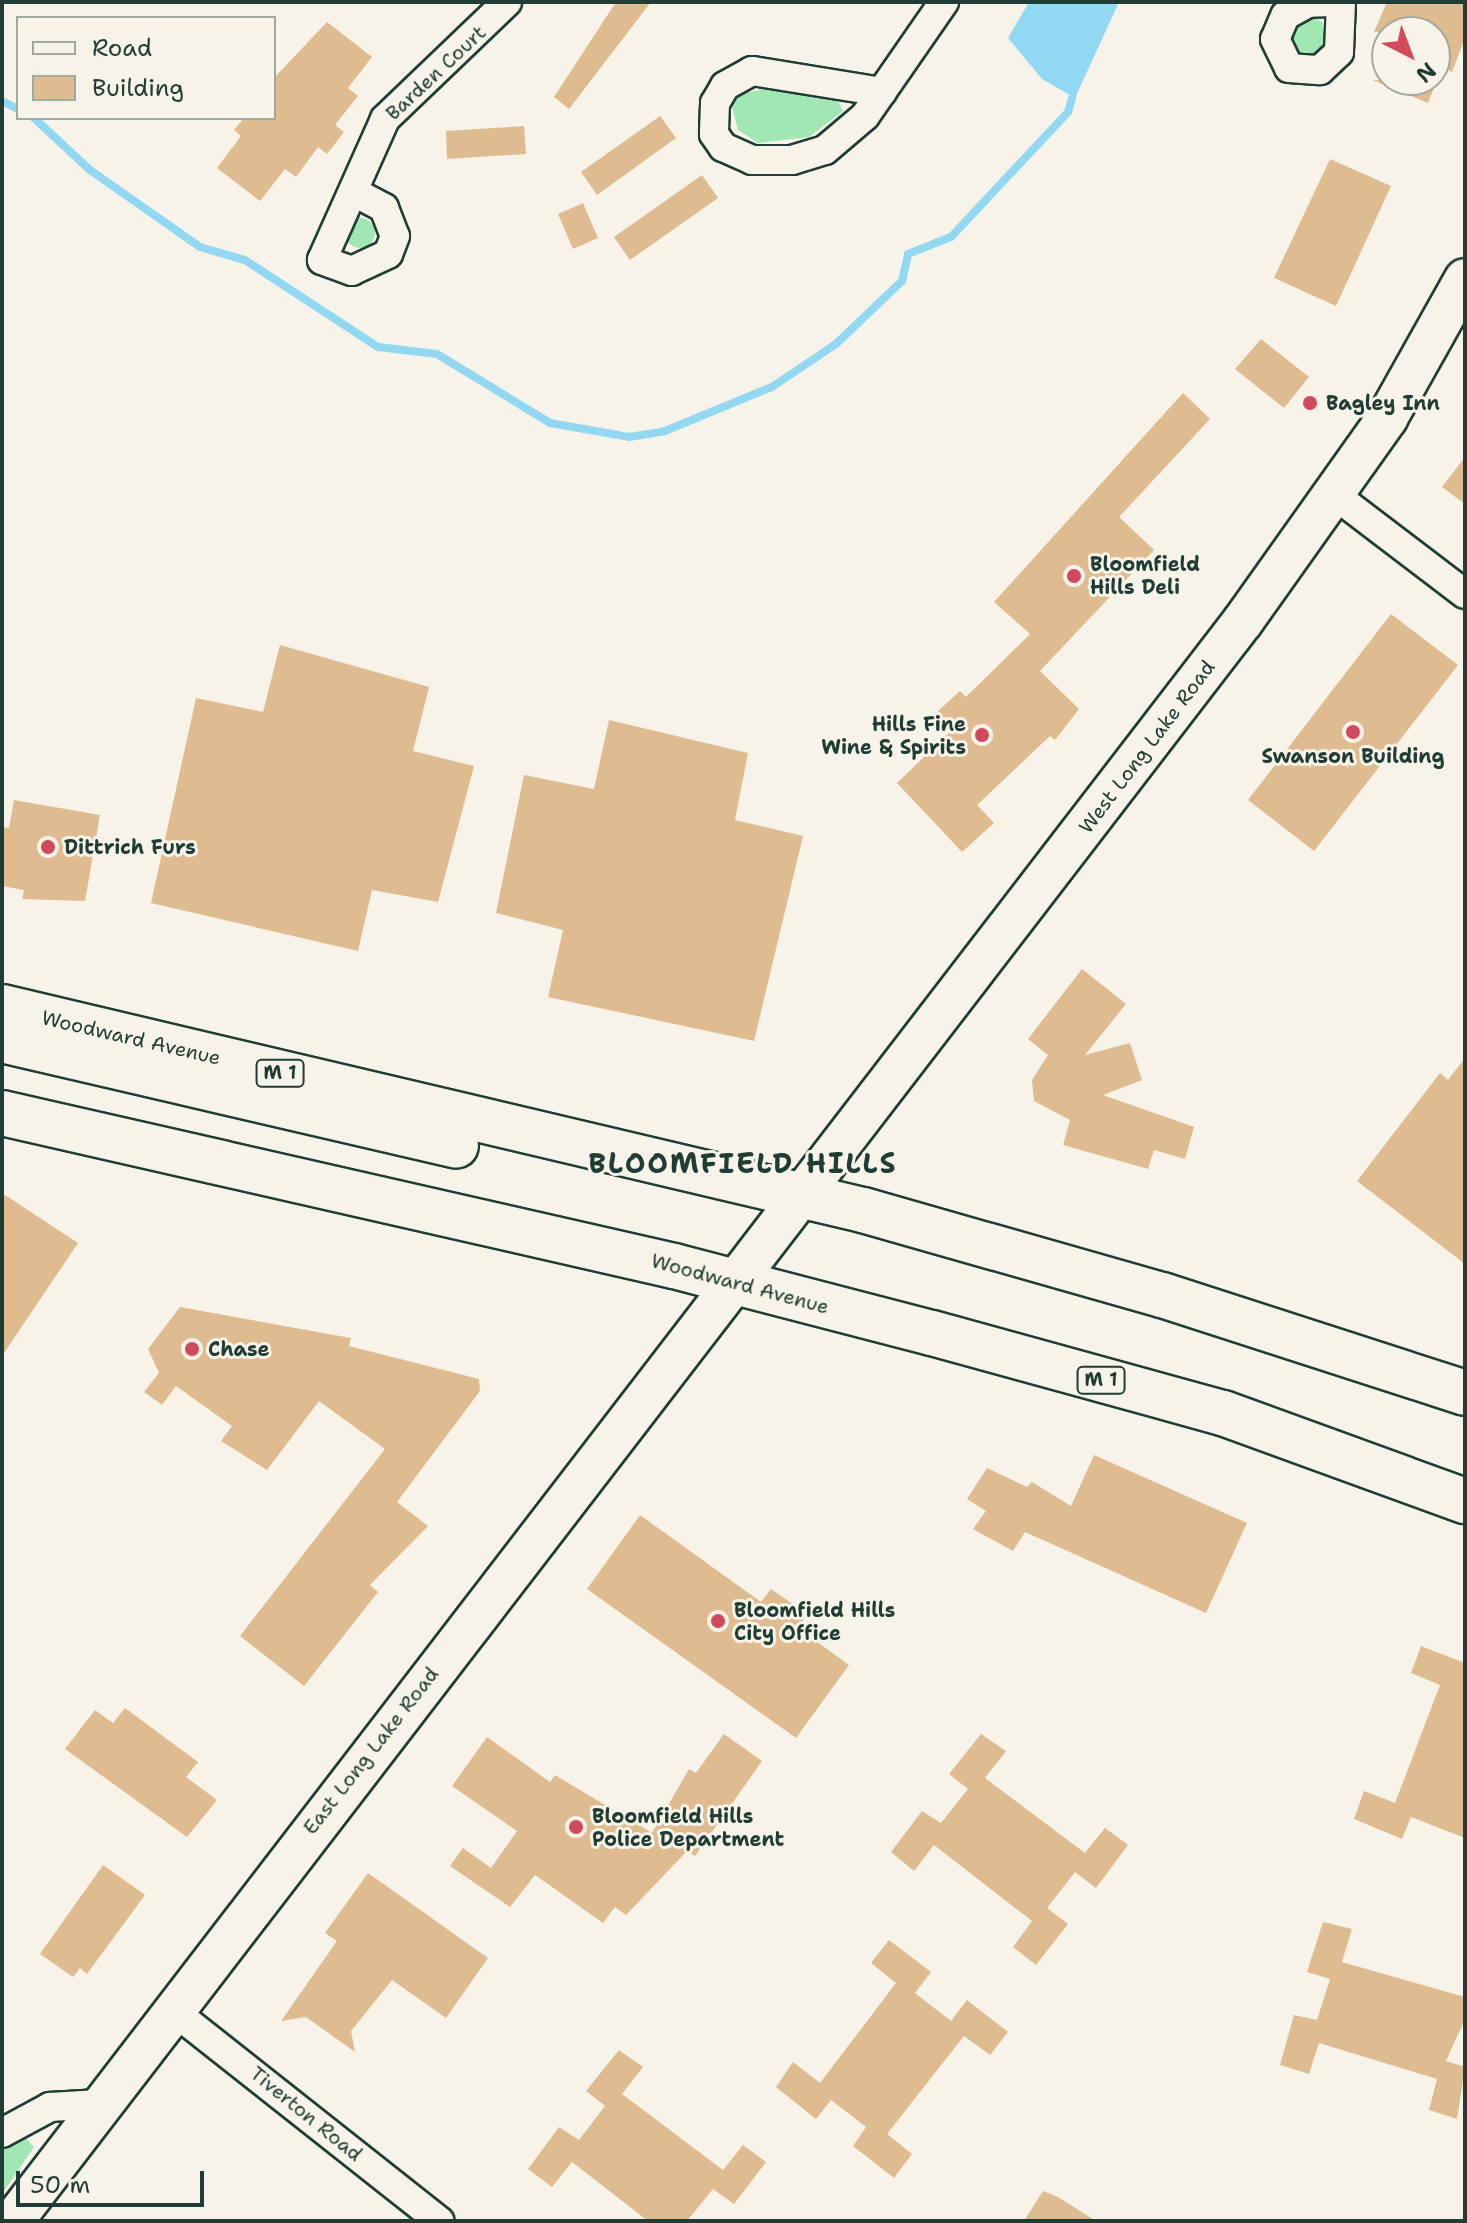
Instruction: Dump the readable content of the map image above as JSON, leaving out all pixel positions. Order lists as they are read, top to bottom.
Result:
{
  "streets": {
    "main road": [
      "West Long Lake Road",
      "Woodward Avenue",
      "M 1",
      "East Long Lake Road"
    ],
    "street": ["Barden Court", "Tiverton Road"]
  },
  "crossings": [
    ["West Long Lake Road", "Woodward Avenue"],
    ["West Long Lake Road", "East Long Lake Road"],
    ["Woodward Avenue", "East Long Lake Road"],
    ["East Long Lake Road", "Tiverton Road"]
  ],
  "districts": ["BLOOMFIELD HILLS"],
  "places": [
    "Bagley Inn",
    "Bloomfield Hills Deli",
    "Swanson Building",
    "Hills Fine Wine & Spirits",
    "Dittrich Furs",
    "Chase",
    "Bloomfield Hills City Office",
    "Bloomfield Hills Police Department"
  ],
  "legend": ["Road", "Building"],
  "scale_bar": "50 m",
  "north": "bottom right"
}
